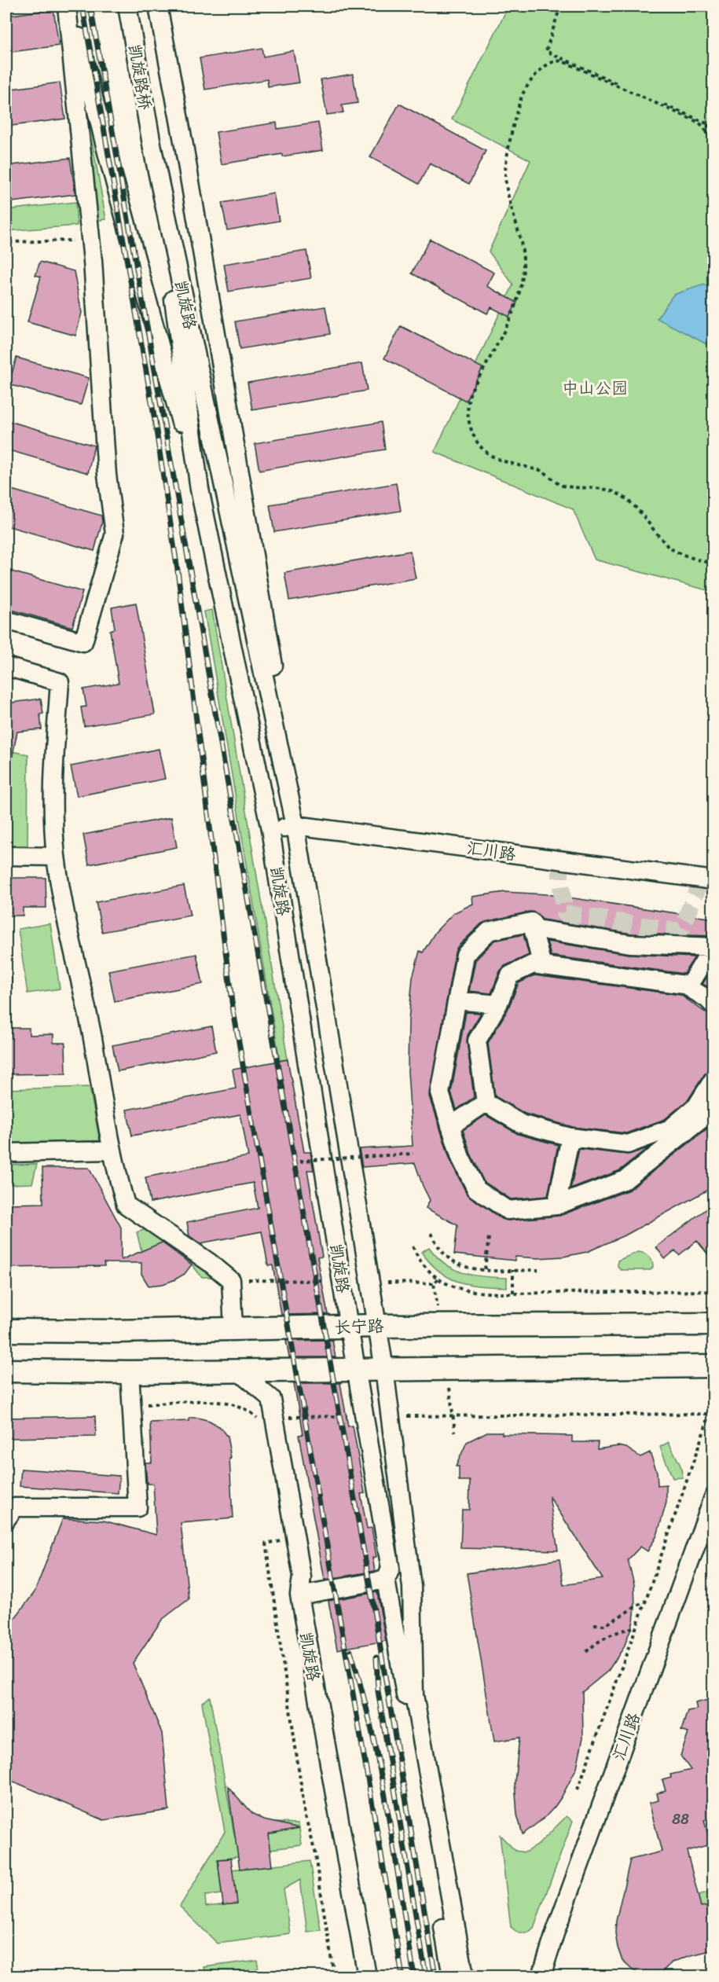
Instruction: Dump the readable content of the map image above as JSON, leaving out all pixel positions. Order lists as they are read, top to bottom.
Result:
{
  "streets": {
    "main road": ["长宁路"],
    "street": ["凯旋路桥", "凯旋路", "汇川路"]
  },
  "crossings": [
    ["凯旋路桥", "凯旋路"],
    ["凯旋路", "汇川路"],
    ["凯旋路", "长宁路"]
  ],
  "parks": ["中山公园"],
  "house_numbers": ["88"]
}
